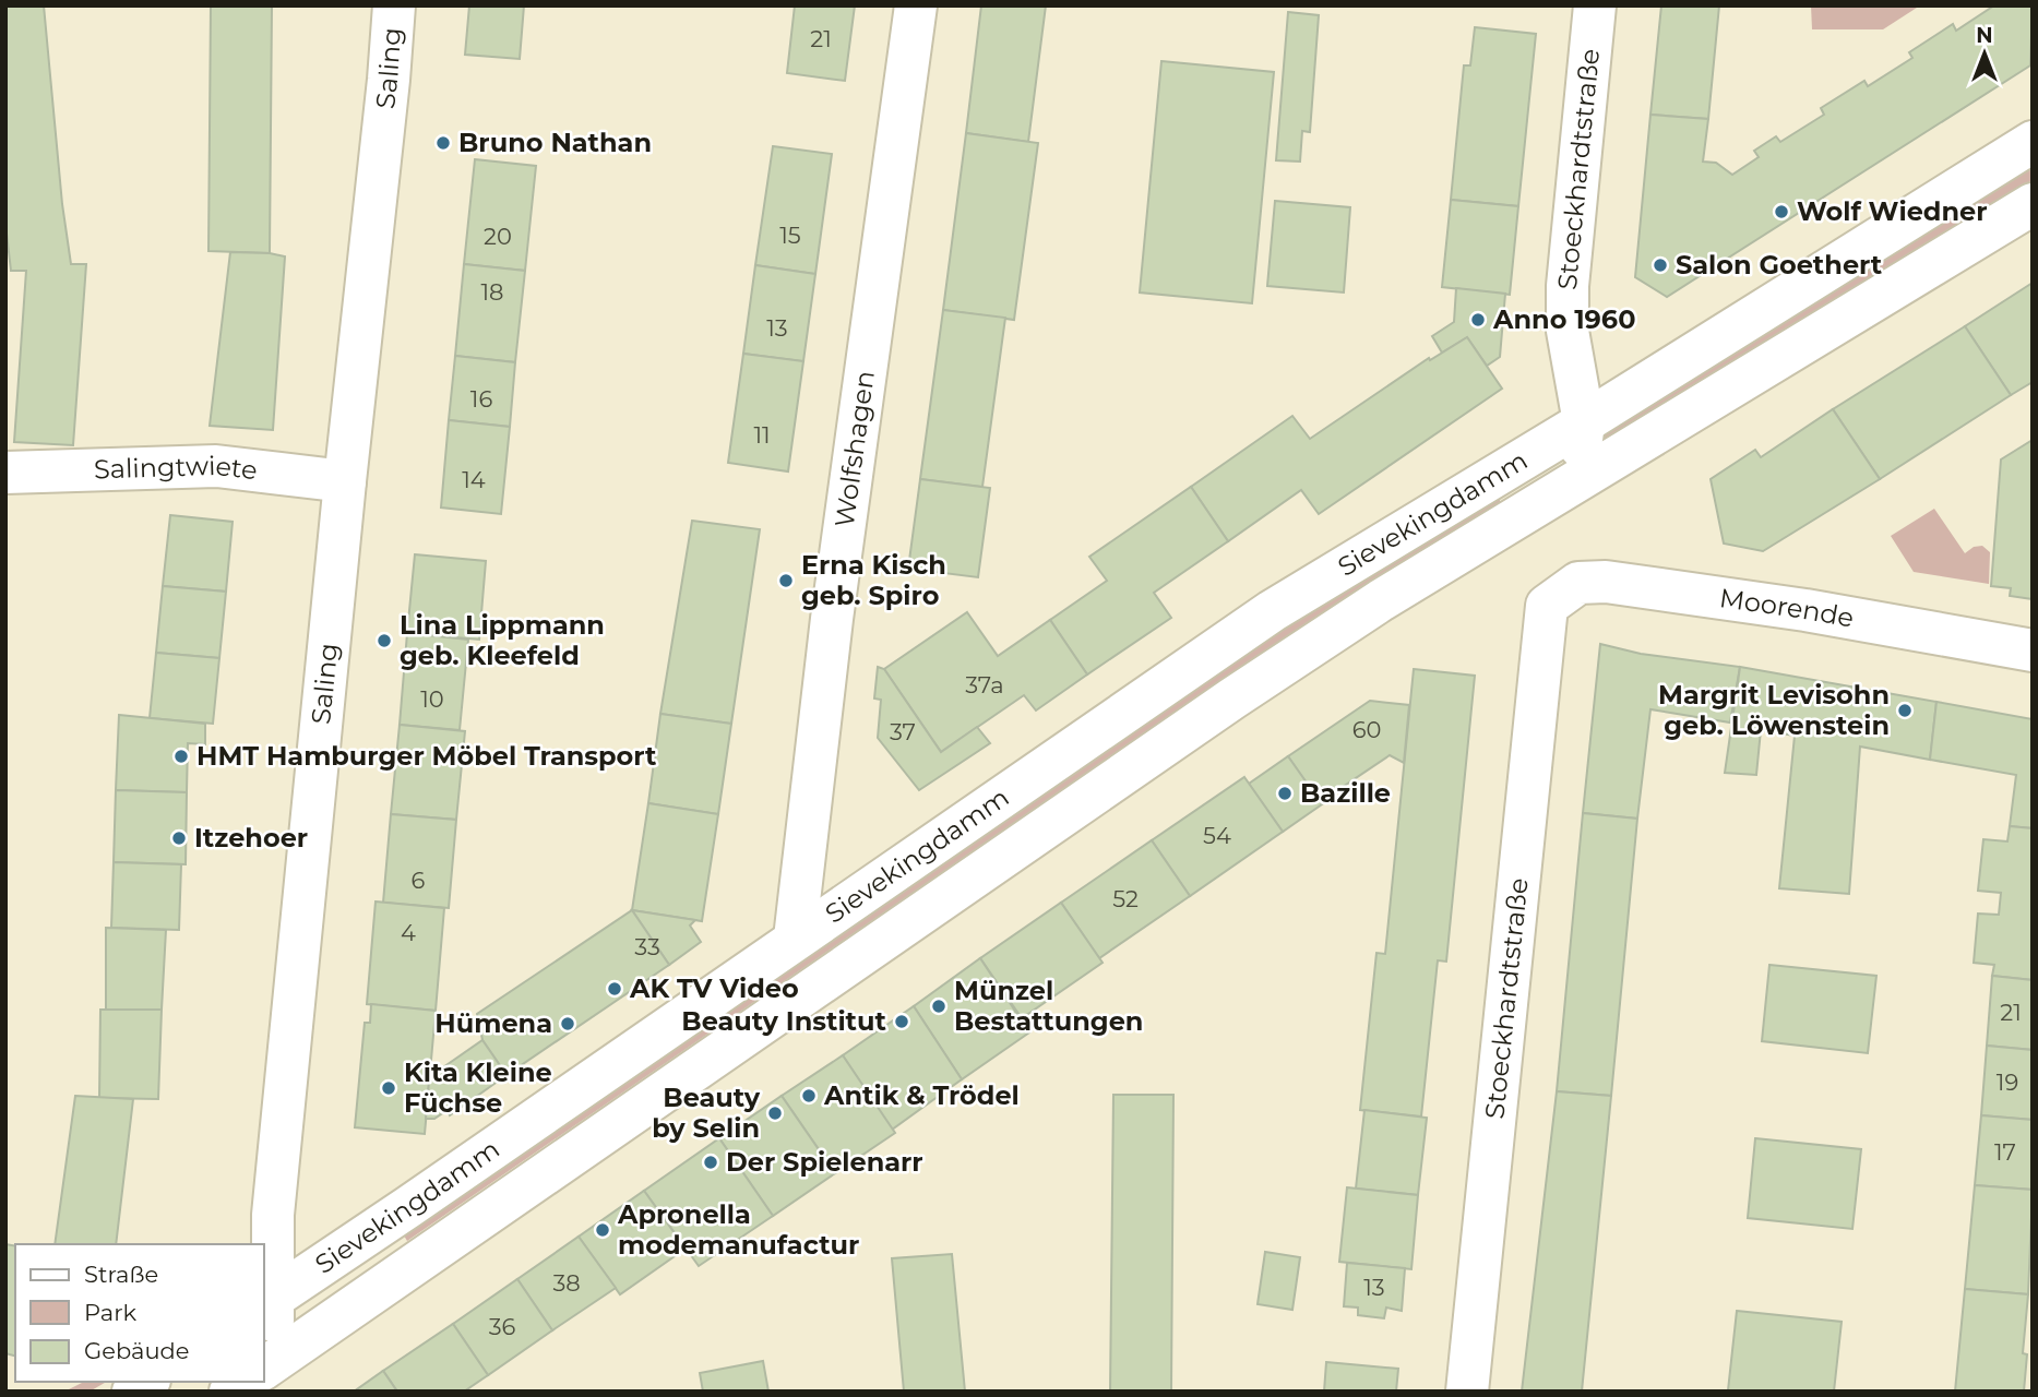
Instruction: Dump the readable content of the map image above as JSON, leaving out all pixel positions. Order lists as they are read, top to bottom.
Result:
{
  "streets": {
    "street": [
      "Saling",
      "Stoeckhardtstraße",
      "Wolfshagen",
      "Salingtwiete",
      "Sievekingdamm",
      "Moorende"
    ]
  },
  "crossings": [
    ["Saling", "Salingtwiete"],
    ["Saling", "Sievekingdamm"],
    ["Stoeckhardtstraße", "Sievekingdamm"],
    ["Stoeckhardtstraße", "Moorende"],
    ["Wolfshagen", "Sievekingdamm"]
  ],
  "places": [
    "Bruno Nathan",
    "Wolf Wiedner",
    "Salon Goethert",
    "Anno 1960",
    "Erna Kisch geb. Spiro",
    "Lina Lippmann geb. Kleefeld",
    "Margrit Levisohn geb. Löwenstein",
    "HMT Hamburger Möbel Transport",
    "Bazille",
    "Itzehoer",
    "AK TV Video",
    "Münzel Bestattungen",
    "Beauty Institut",
    "Hümena",
    "Kita Kleine Füchse",
    "Antik & Trödel",
    "Beauty by Selin",
    "Der Spielenarr",
    "Apronella modemanufactur"
  ],
  "house_numbers": [
    "21",
    "15",
    "20",
    "18",
    "13",
    "16",
    "11",
    "14",
    "37a",
    "10",
    "60",
    "37",
    "54",
    "6",
    "52",
    "4",
    "33",
    "21",
    "19",
    "17",
    "38",
    "13",
    "36"
  ],
  "legend": ["Straße", "Park", "Gebäude"],
  "north": "top"
}
